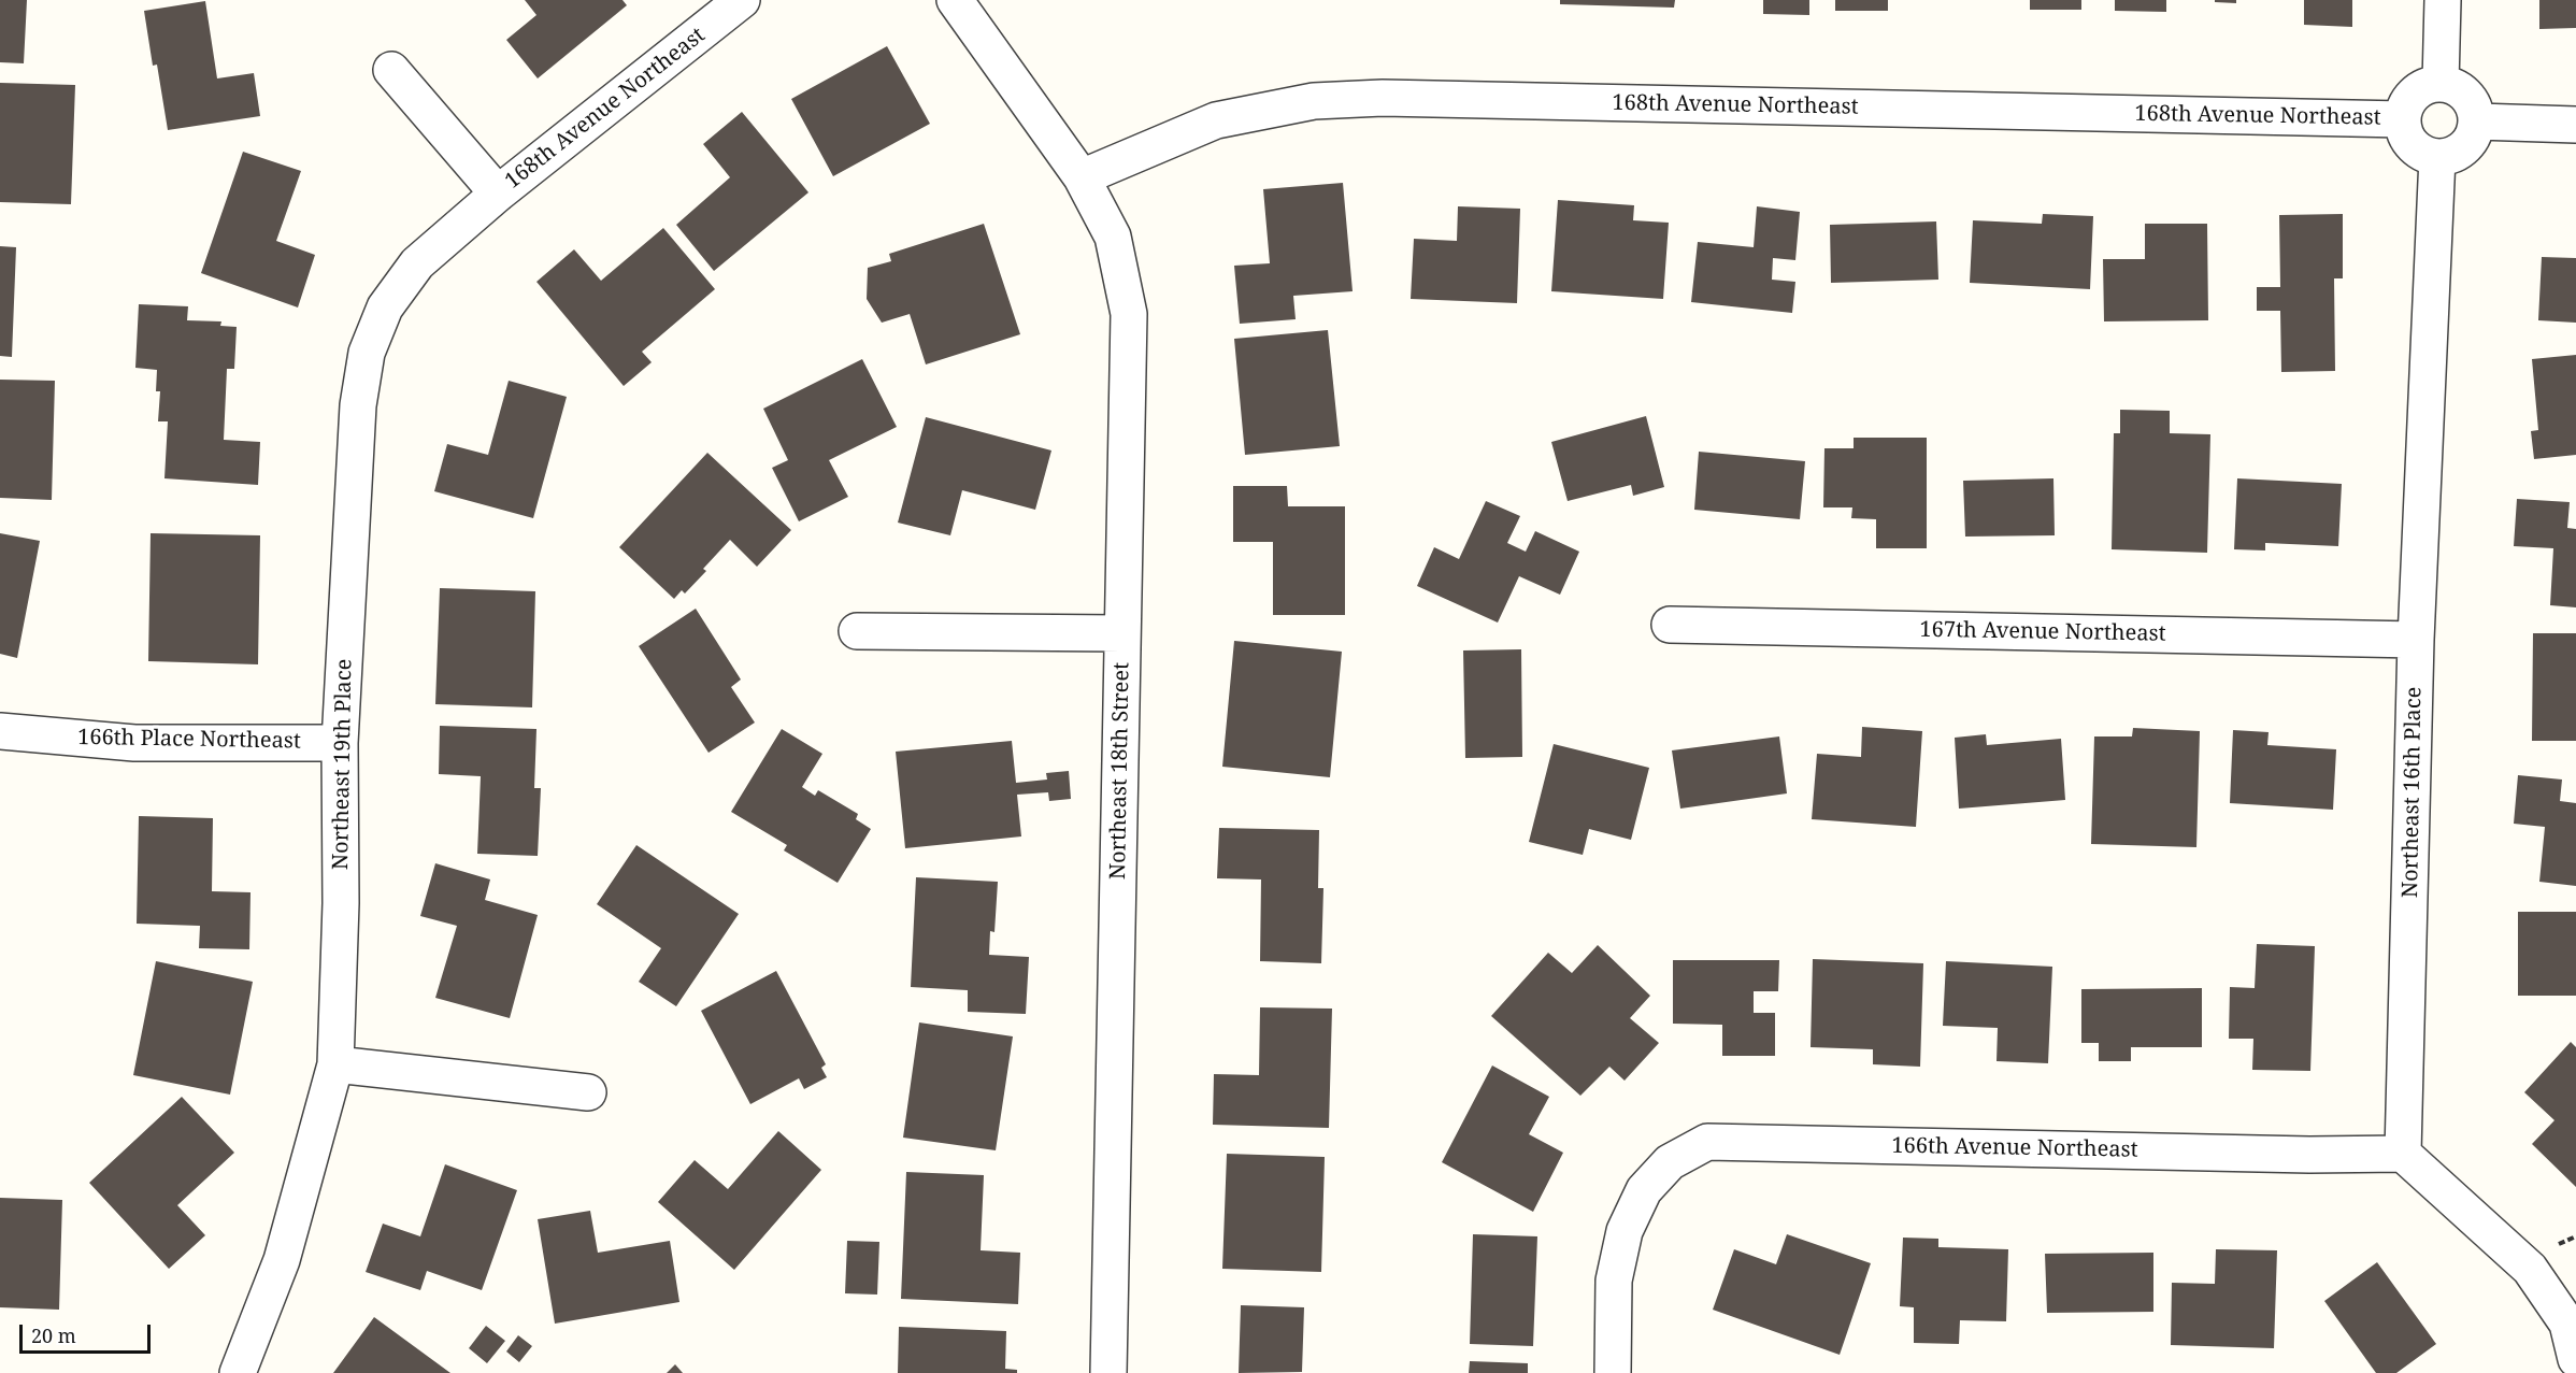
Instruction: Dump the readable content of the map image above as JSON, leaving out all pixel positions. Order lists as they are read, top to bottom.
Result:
{
  "streets": {
    "street": [
      "168th Avenue Northeast",
      "167th Avenue Northeast",
      "166th Place Northeast",
      "Northeast 19th Place",
      "Northeast 18th Street",
      "Northeast 16th Place",
      "166th Avenue Northeast"
    ]
  },
  "crossings": [
    ["168th Avenue Northeast", "Northeast 19th Place"],
    ["168th Avenue Northeast", "Northeast 18th Street"],
    ["168th Avenue Northeast", "Northeast 16th Place"],
    ["167th Avenue Northeast", "Northeast 16th Place"],
    ["166th Place Northeast", "Northeast 19th Place"],
    ["Northeast 16th Place", "166th Avenue Northeast"]
  ],
  "scale_bar": "20 m"
}
